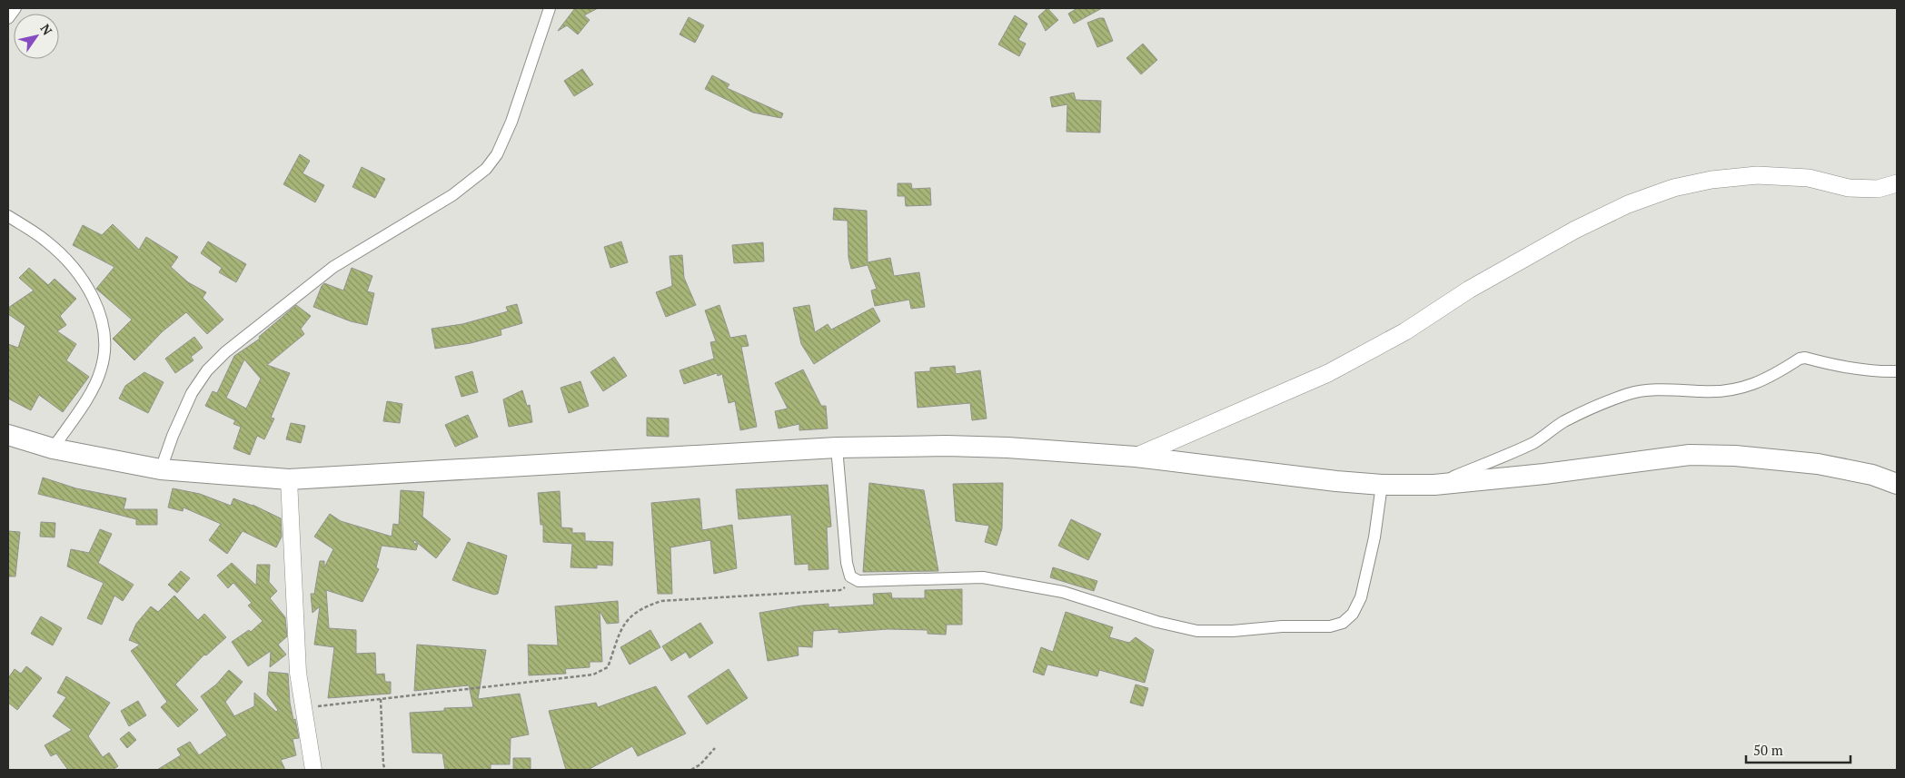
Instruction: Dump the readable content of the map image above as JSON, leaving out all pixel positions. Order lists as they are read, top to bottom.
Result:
{
  "scale_bar": "50 m",
  "north": "top right"
}
